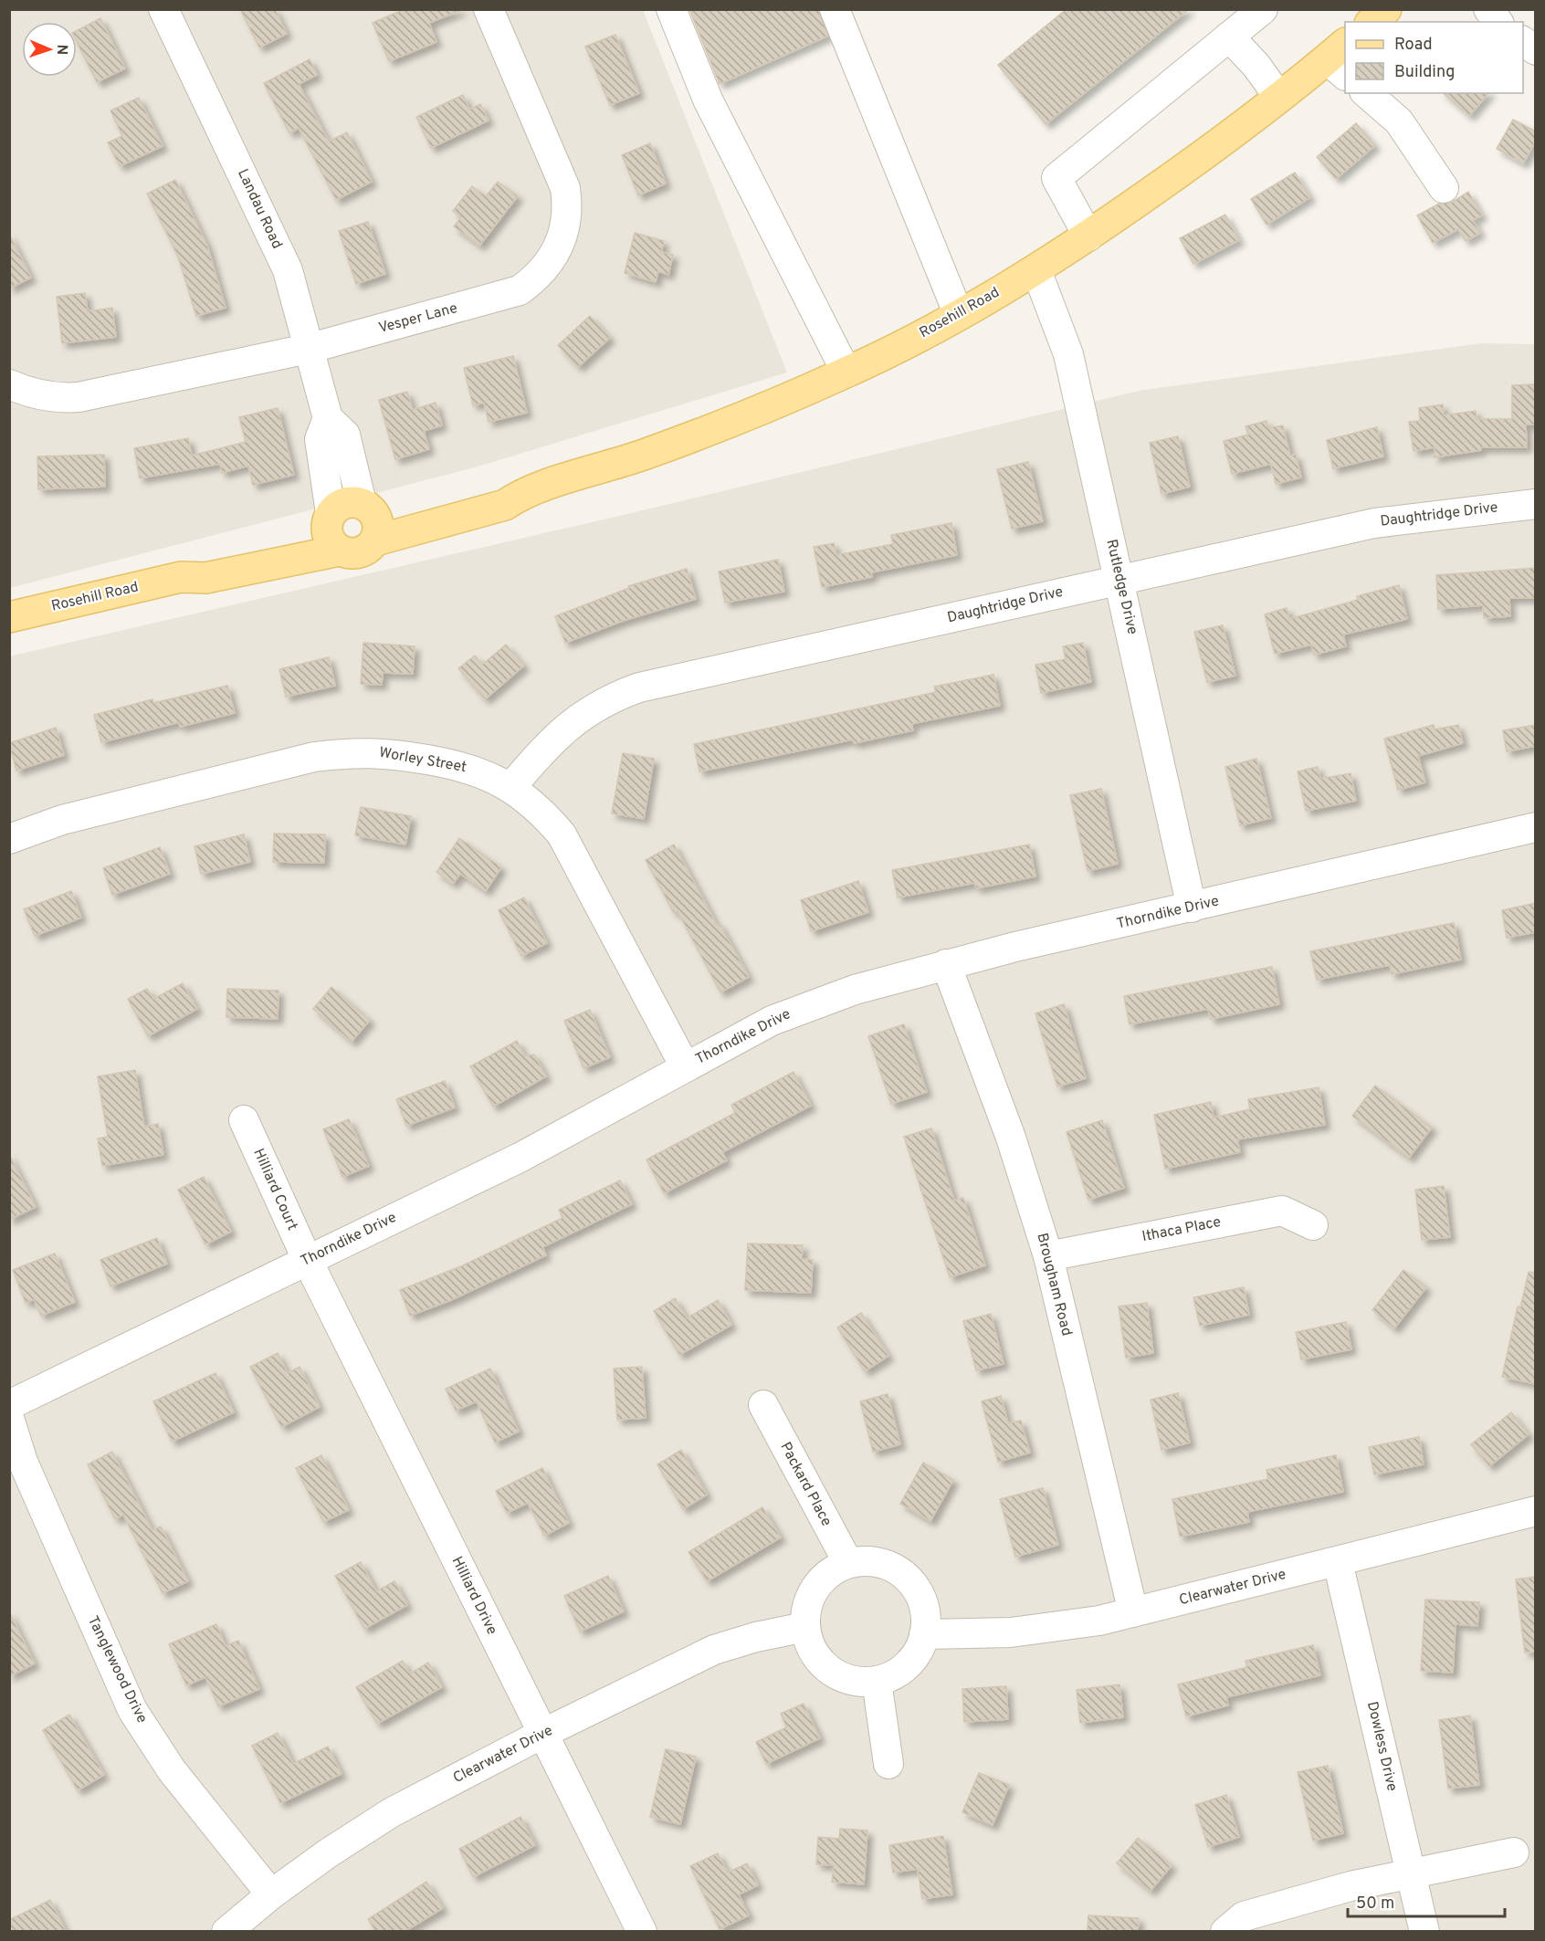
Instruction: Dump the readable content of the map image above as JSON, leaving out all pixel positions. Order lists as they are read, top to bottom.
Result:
{
  "streets": {
    "main road": ["Rosehill Road"],
    "street": [
      "Landau Road",
      "Vesper Lane",
      "Daughtridge Drive",
      "Rutledge Drive",
      "Worley Street",
      "Thorndike Drive",
      "Hilliard Court",
      "Ithaca Place",
      "Brougham Road",
      "Packard Place",
      "Clearwater Drive",
      "Hilliard Drive",
      "Tanglewood Drive",
      "Dowless Drive"
    ]
  },
  "crossings": [
    ["Landau Road", "Rosehill Road"],
    ["Landau Road", "Vesper Lane"],
    ["Rosehill Road", "Rutledge Drive"],
    ["Daughtridge Drive", "Rutledge Drive"],
    ["Daughtridge Drive", "Worley Street"],
    ["Rutledge Drive", "Thorndike Drive"],
    ["Worley Street", "Thorndike Drive"],
    ["Thorndike Drive", "Hilliard Court"],
    ["Thorndike Drive", "Brougham Road"],
    ["Thorndike Drive", "Hilliard Drive"],
    ["Hilliard Court", "Hilliard Drive"],
    ["Ithaca Place", "Brougham Road"],
    ["Brougham Road", "Clearwater Drive"],
    ["Packard Place", "Clearwater Drive"],
    ["Clearwater Drive", "Hilliard Drive"],
    ["Clearwater Drive", "Tanglewood Drive"],
    ["Clearwater Drive", "Dowless Drive"]
  ],
  "legend": ["Road", "Building"],
  "scale_bar": "50 m",
  "north": "right"
}
